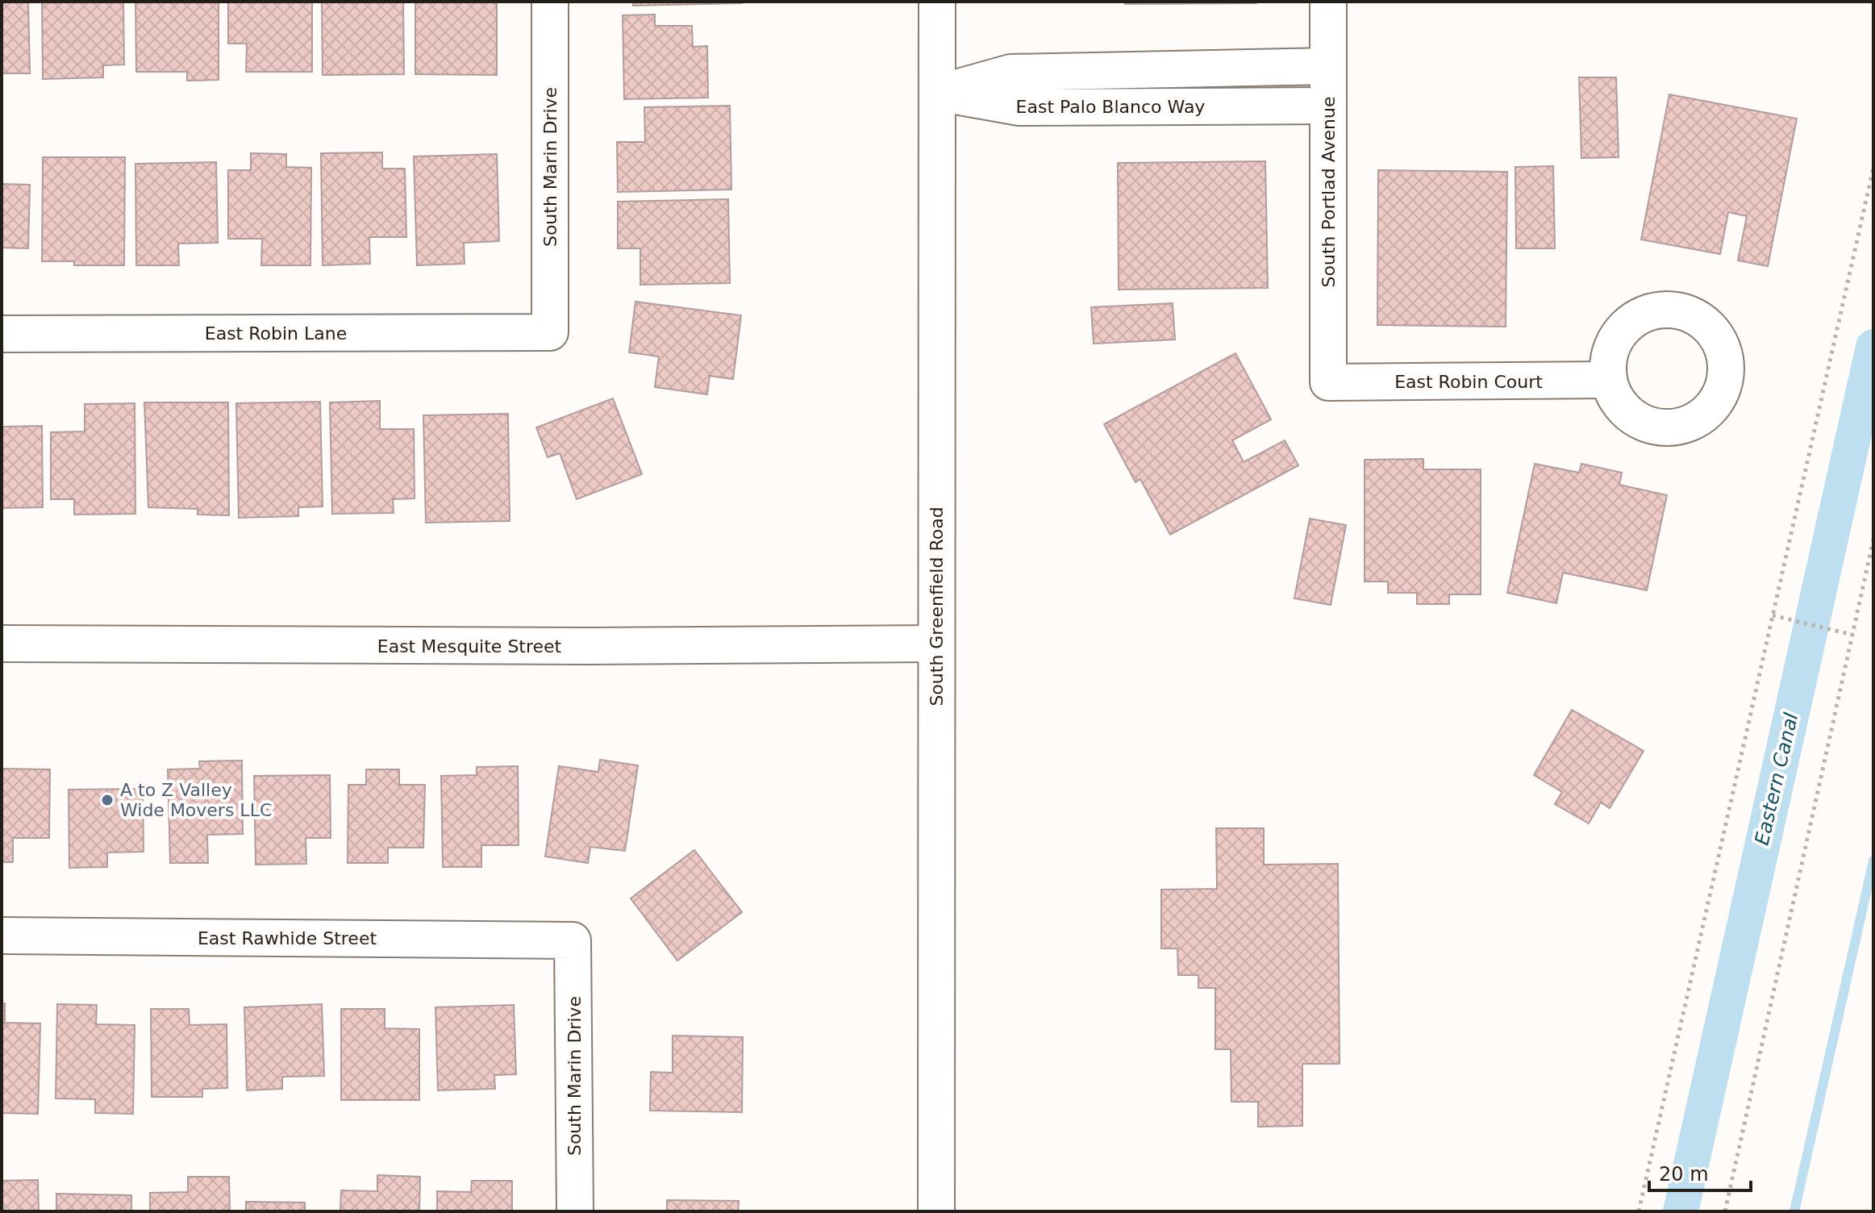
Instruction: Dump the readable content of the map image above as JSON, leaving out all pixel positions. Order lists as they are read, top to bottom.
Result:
{
  "streets": {
    "street": [
      "East Palo Blanco Way",
      "South Marin Drive",
      "South Portlad Avenue",
      "East Robin Lane",
      "East Robin Court",
      "South Greenfield Road",
      "East Mesquite Street",
      "East Rawhide Street"
    ]
  },
  "crossings": [
    ["East Palo Blanco Way", "South Portlad Avenue"],
    ["East Palo Blanco Way", "South Greenfield Road"],
    ["South Marin Drive", "East Robin Lane"],
    ["South Marin Drive", "East Rawhide Street"],
    ["South Portlad Avenue", "East Robin Court"],
    ["South Greenfield Road", "East Mesquite Street"]
  ],
  "water": ["Eastern Canal"],
  "places": ["A to Z Valley Wide Movers LLC"],
  "scale_bar": "20 m"
}
